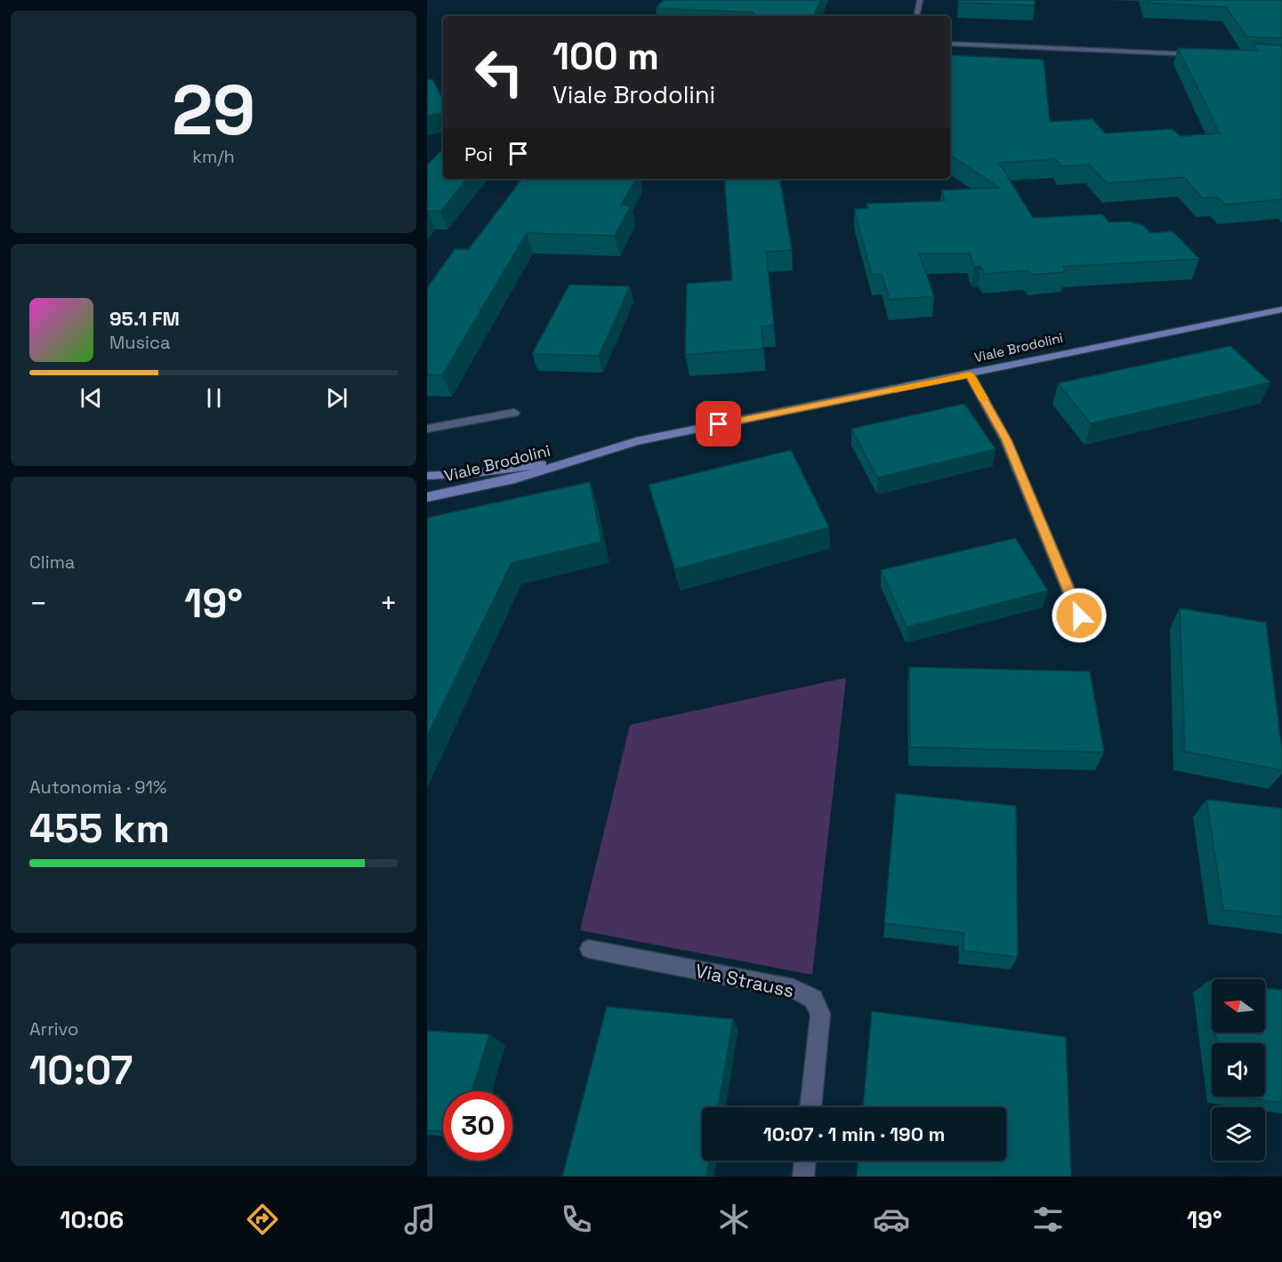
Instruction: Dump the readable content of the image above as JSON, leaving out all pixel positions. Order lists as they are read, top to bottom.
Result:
{
  "streets": {
    "street": ["Viale Brodolini", "Via Strauss"]
  },
  "north": "left",
  "page": {
    "tile": [
      ["29", "km/h"],
      "Clima",
      ["Autonomia · 91%", "455 km"],
      ["Arrivo", "10:07"]
    ],
    "turn": ["100 m", "Viale Brodolini"],
    "then": "Poi",
    "song": ["95.1 FM", "Musica"],
    "heat": ["−", "19°", "+"],
    "limit": "30",
    "trip": "10:07 · 1 min · 190 m",
    "tabs": ["10:06", "19°"]
  }
}
